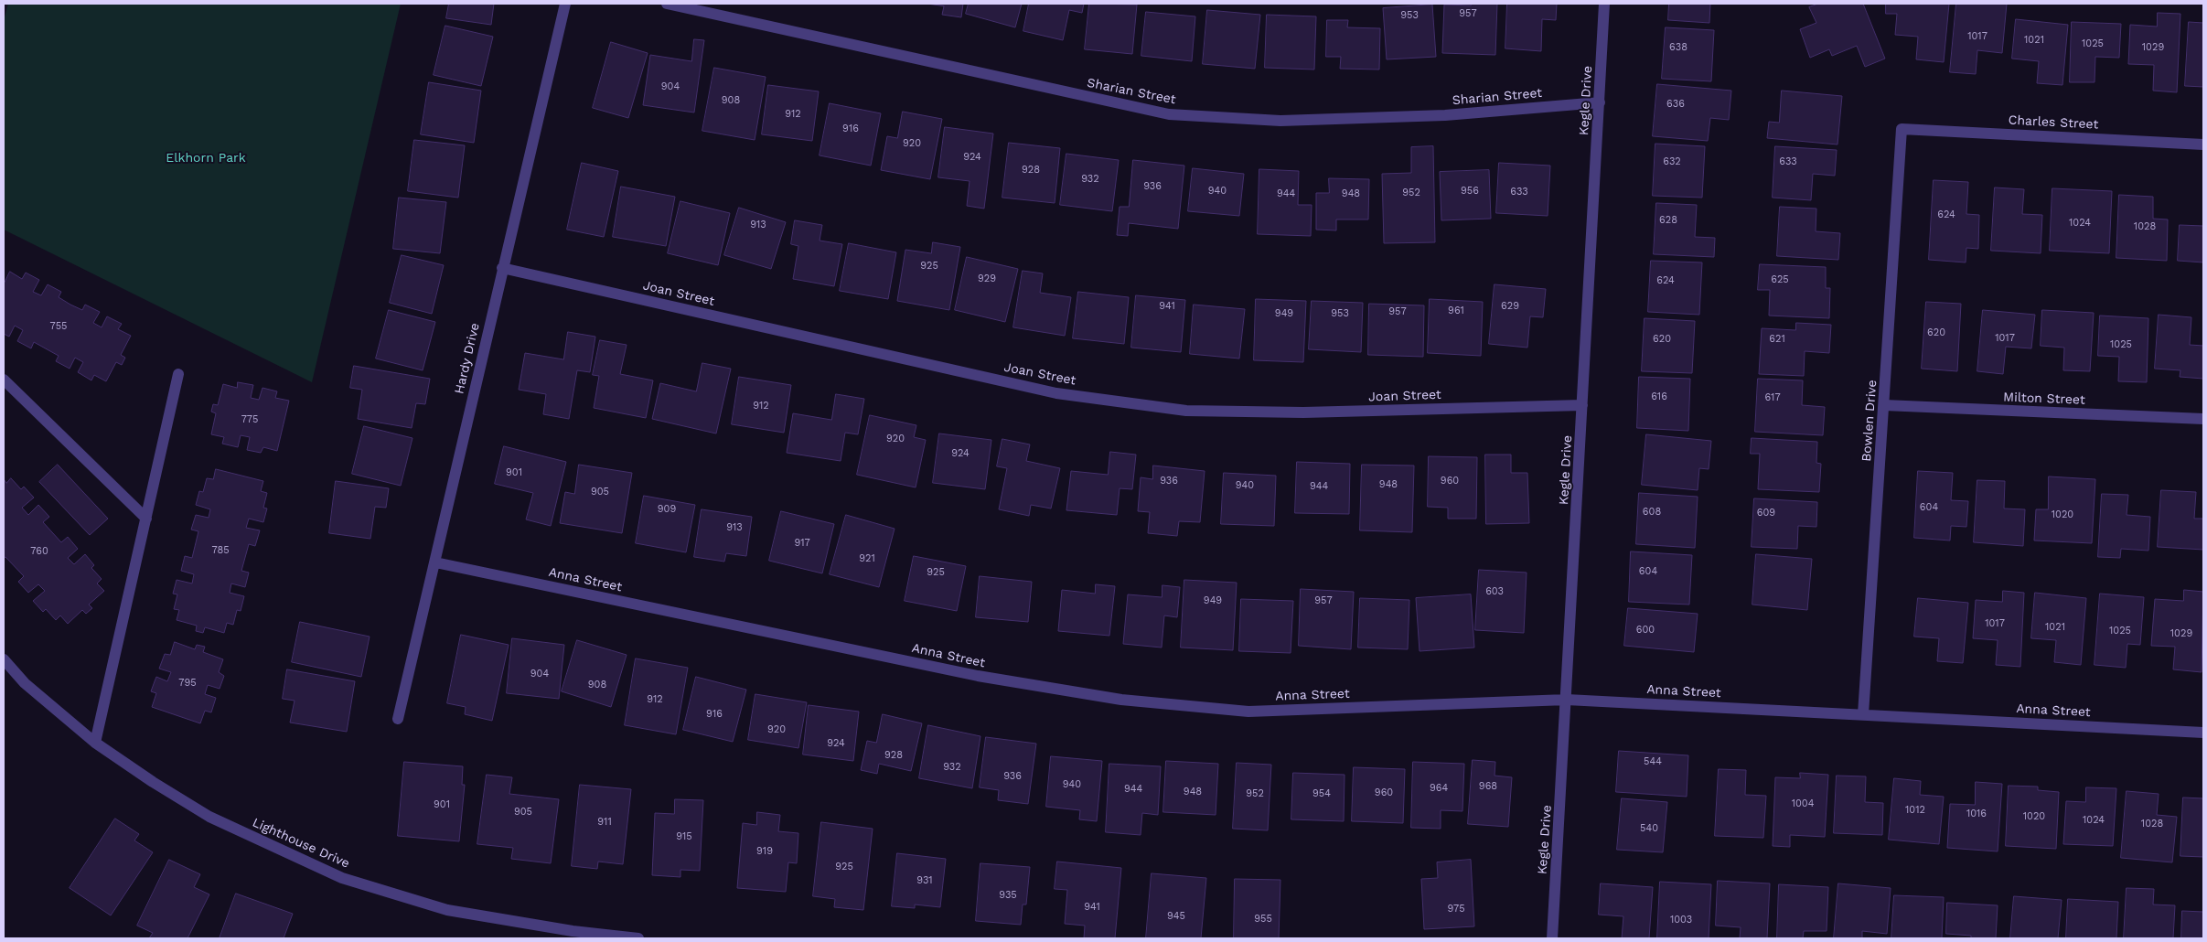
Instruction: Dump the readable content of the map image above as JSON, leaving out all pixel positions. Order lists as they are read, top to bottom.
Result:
{
  "streets": {
    "street": [
      "Sharian Street",
      "Kegle Drive",
      "Charles Street",
      "Joan Street",
      "Hardy Drive",
      "Milton Street",
      "Bowlen Drive",
      "Anna Street",
      "Lighthouse Drive"
    ]
  },
  "crossings": [
    ["Sharian Street", "Kegle Drive"],
    ["Kegle Drive", "Joan Street"],
    ["Kegle Drive", "Anna Street"],
    ["Charles Street", "Bowlen Drive"],
    ["Joan Street", "Hardy Drive"],
    ["Hardy Drive", "Anna Street"],
    ["Milton Street", "Bowlen Drive"],
    ["Bowlen Drive", "Anna Street"]
  ],
  "parks": ["Elkhorn Park"],
  "house_numbers": [
    "957",
    "953",
    "1017",
    "1021",
    "1025",
    "638",
    "1029",
    "904",
    "908",
    "636",
    "912",
    "916",
    "920",
    "924",
    "632",
    "633",
    "928",
    "932",
    "936",
    "940",
    "956",
    "633",
    "952",
    "944",
    "948",
    "624",
    "628",
    "1024",
    "913",
    "1028",
    "925",
    "929",
    "625",
    "624",
    "941",
    "629",
    "961",
    "957",
    "949",
    "953",
    "755",
    "620",
    "1017",
    "620",
    "621",
    "1025",
    "616",
    "617",
    "912",
    "775",
    "920",
    "924",
    "901",
    "936",
    "960",
    "948",
    "940",
    "944",
    "905",
    "604",
    "909",
    "608",
    "609",
    "1020",
    "913",
    "917",
    "785",
    "760",
    "921",
    "604",
    "925",
    "603",
    "949",
    "957",
    "1017",
    "1021",
    "600",
    "1025",
    "1029",
    "904",
    "795",
    "908",
    "912",
    "916",
    "920",
    "924",
    "928",
    "544",
    "932",
    "936",
    "940",
    "968",
    "964",
    "944",
    "948",
    "960",
    "952",
    "954",
    "1004",
    "901",
    "1012",
    "905",
    "1016",
    "1020",
    "1024",
    "911",
    "1028",
    "540",
    "915",
    "919",
    "925",
    "931",
    "935",
    "941",
    "975",
    "945",
    "955",
    "1003"
  ]
}
